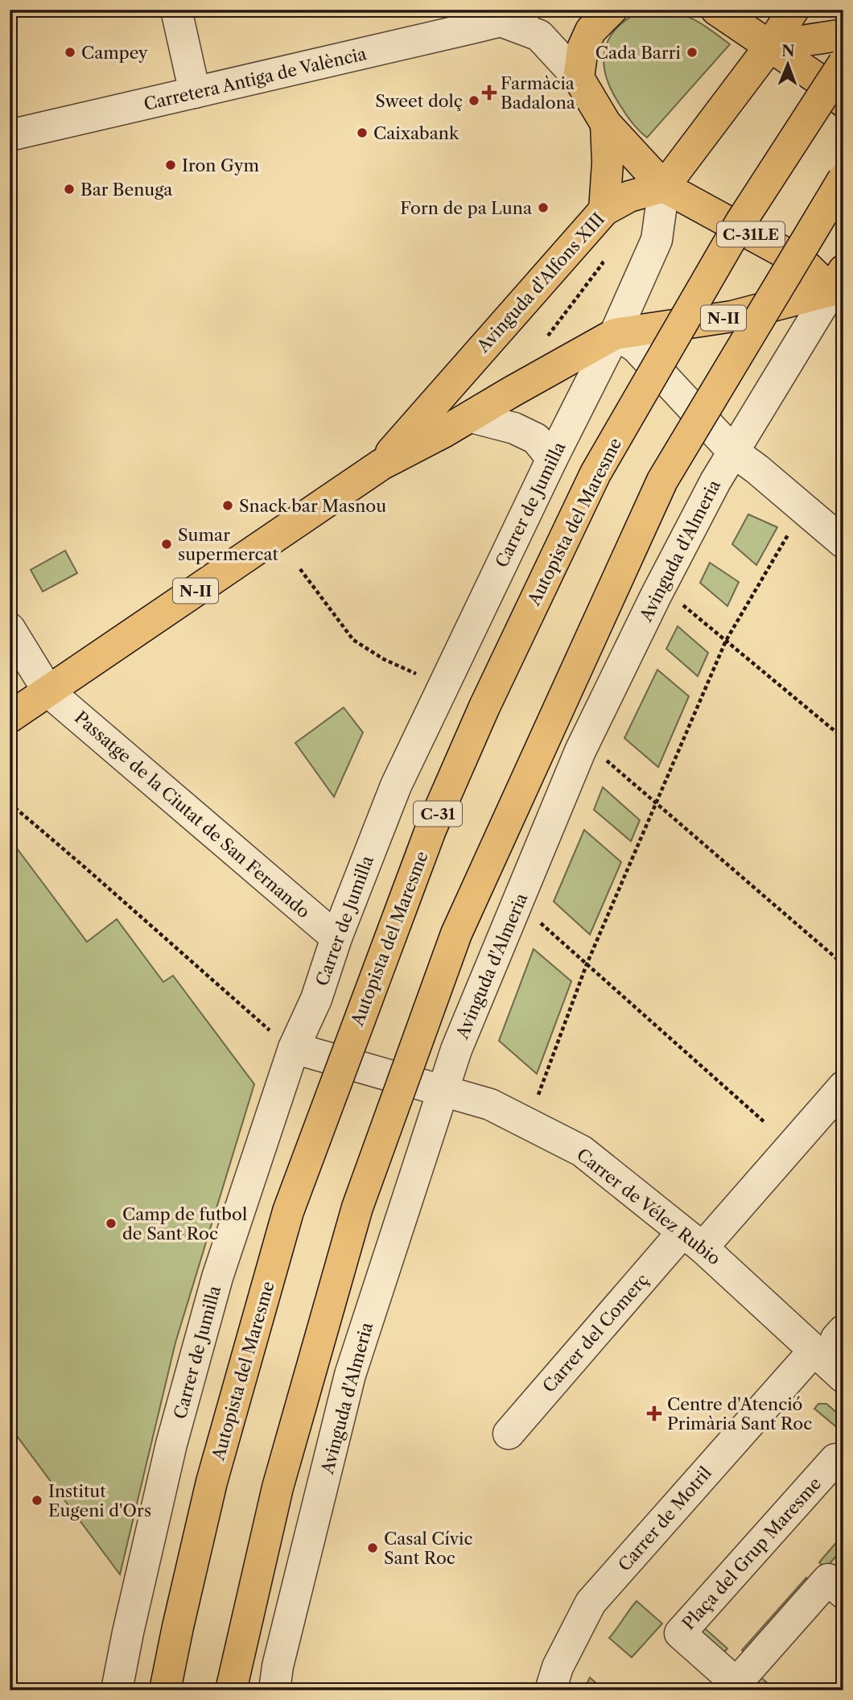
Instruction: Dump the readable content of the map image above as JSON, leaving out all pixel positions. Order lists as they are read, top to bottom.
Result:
{
  "streets": {
    "main road": [
      "C-31LE",
      "Avinguda d'Alfons XIII",
      "N-II",
      "Autopista del Maresme",
      "C-31"
    ],
    "street": [
      "Carretera Antiga de València",
      "Carrer de Jumilla",
      "Avinguda d'Almeria",
      "Passatge de la Ciutat de San Fernando",
      "Carrer de Vélez Rubio",
      "Carrer del Comerç",
      "Carrer de Motril",
      "Plaça del Grup Maresme"
    ]
  },
  "crossings": [
    ["Carretera Antiga de València", "C-31LE"],
    ["C-31LE", "Avinguda d'Alfons XIII"],
    ["C-31LE", "Carrer de Jumilla"],
    ["C-31LE", "Avinguda d'Almeria"],
    ["Avinguda d'Alfons XIII", "Carrer de Jumilla"],
    ["Avinguda d'Alfons XIII", "Avinguda d'Almeria"],
    ["Avinguda d'Alfons XIII", "Passatge de la Ciutat de San Fernando"],
    ["Carrer de Jumilla", "Passatge de la Ciutat de San Fernando"],
    ["Carrer de Jumilla", "Carrer de Vélez Rubio"],
    ["Avinguda d'Almeria", "Carrer de Vélez Rubio"],
    ["Carrer de Vélez Rubio", "Carrer del Comerç"]
  ],
  "places": {
    "other": [
      "Campey",
      "Cada Barri",
      "Sweet dolç",
      "Caixabank",
      "Iron Gym",
      "Bar Benuga",
      "Forn de pa Luna",
      "Snack bar Masnou",
      "Sumar supermercat",
      "Camp de futbol de Sant Roc",
      "Institut Eugeni d'Ors",
      "Casal Cívic Sant Roc"
    ],
    "health": ["Farmàcia Badalona", "Centre d'Atenció Primària Sant Roc"]
  },
  "north": "top"
}
